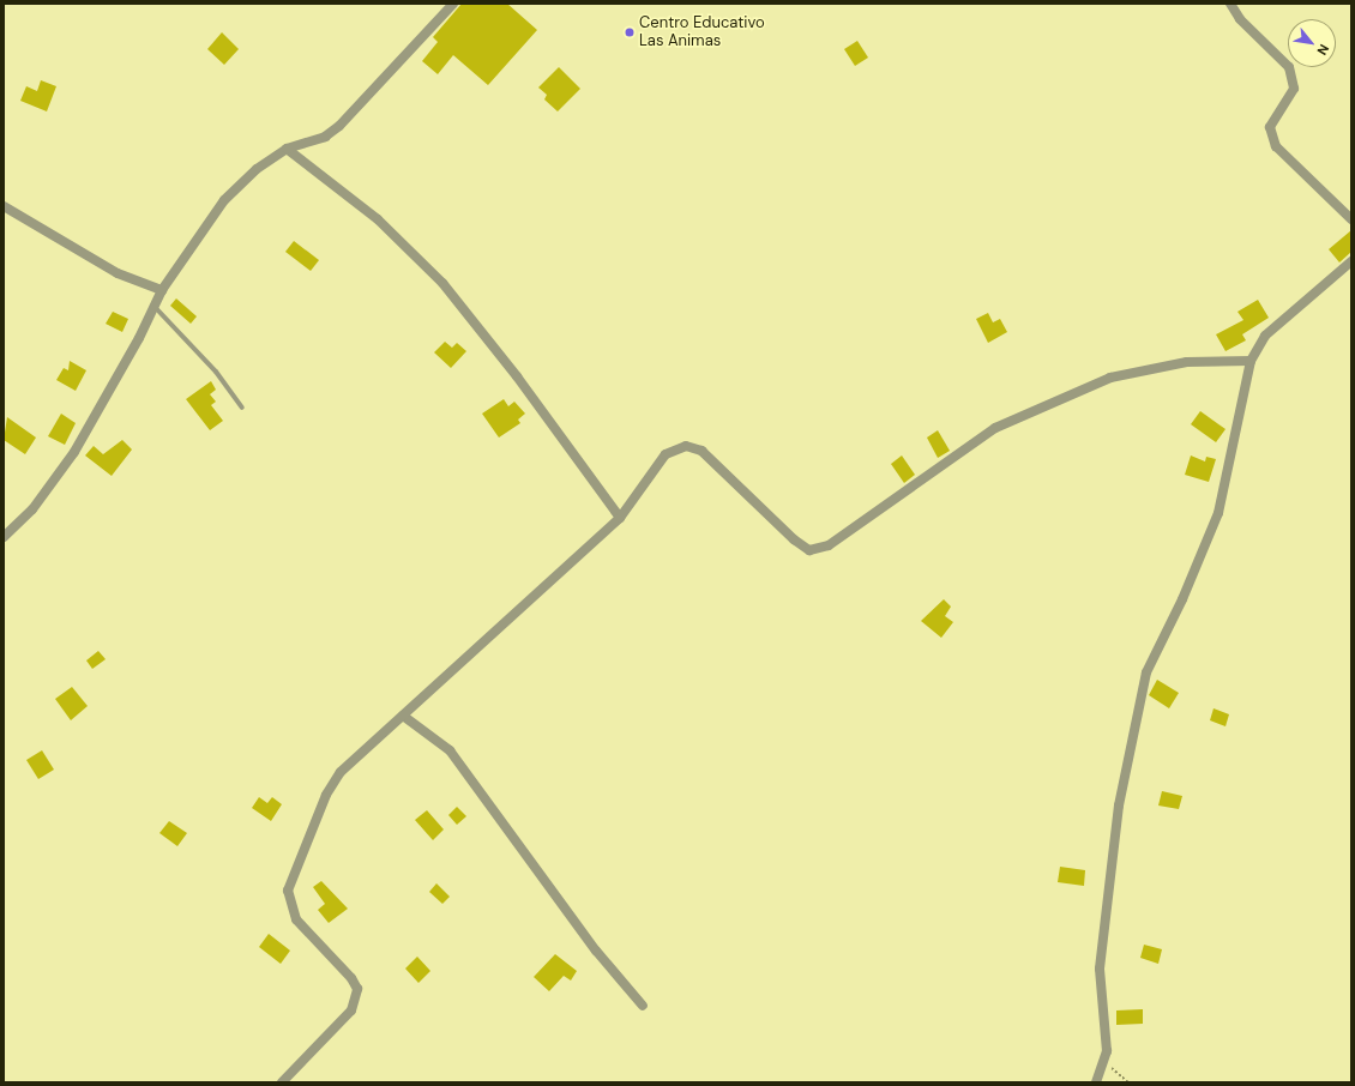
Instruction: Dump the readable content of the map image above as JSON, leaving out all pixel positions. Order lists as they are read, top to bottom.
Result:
{
  "places": ["Centro Educativo Las Animas"],
  "north": "bottom right"
}
